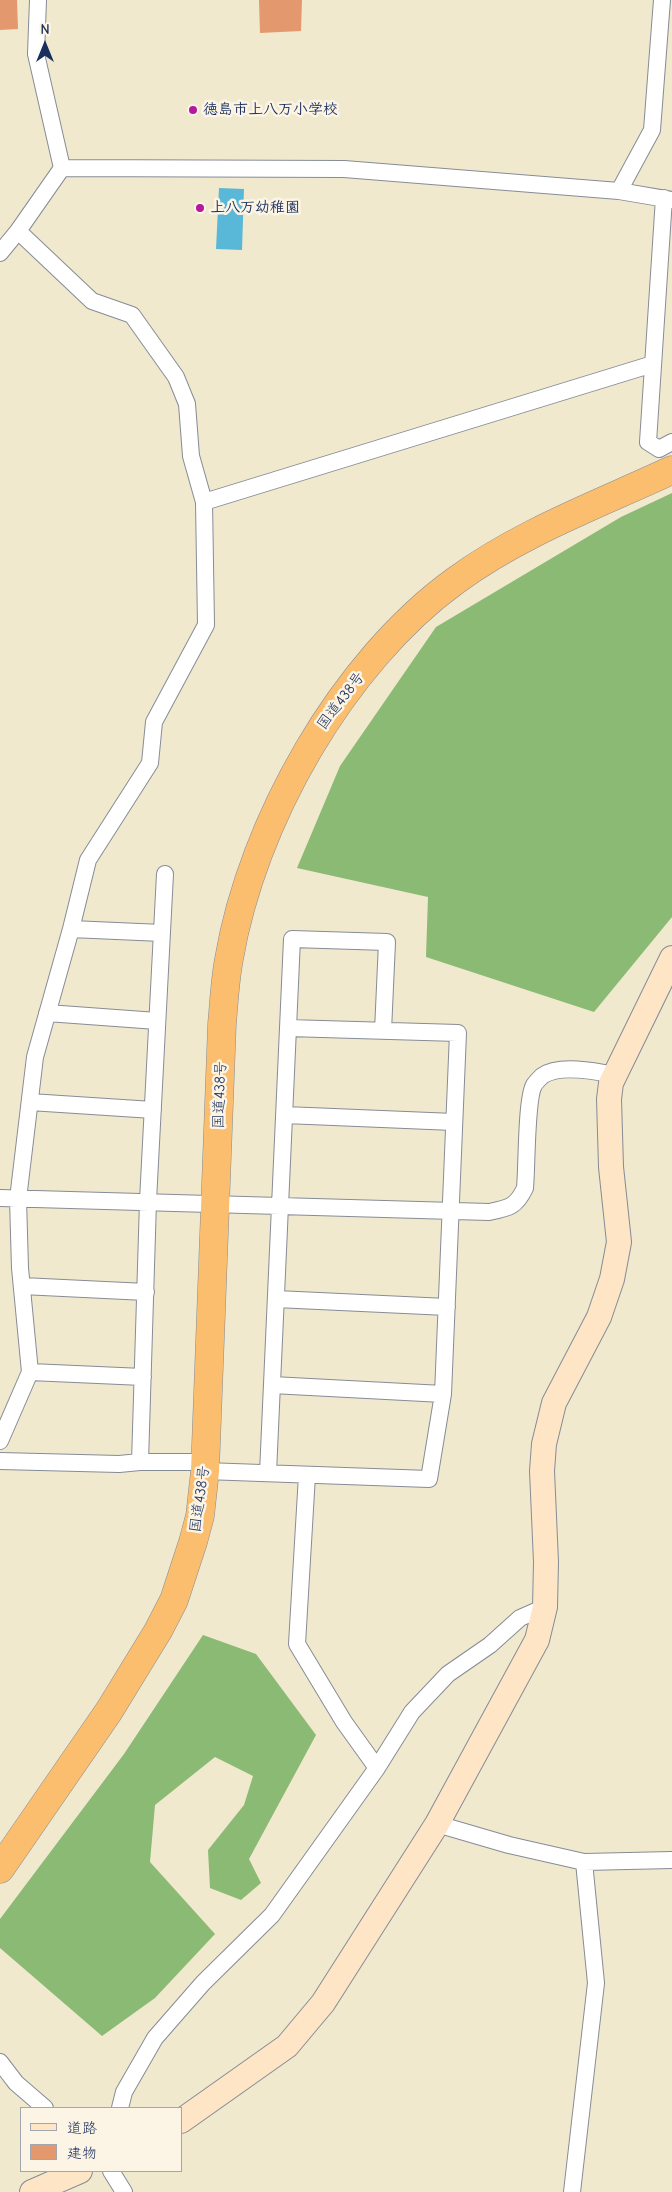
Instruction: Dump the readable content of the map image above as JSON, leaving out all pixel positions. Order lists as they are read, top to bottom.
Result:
{
  "streets": {
    "highway": ["国道438号"]
  },
  "places": ["徳島市上八万小学校", "上八万幼稚園"],
  "legend": ["道路", "建物"],
  "north": "top"
}
